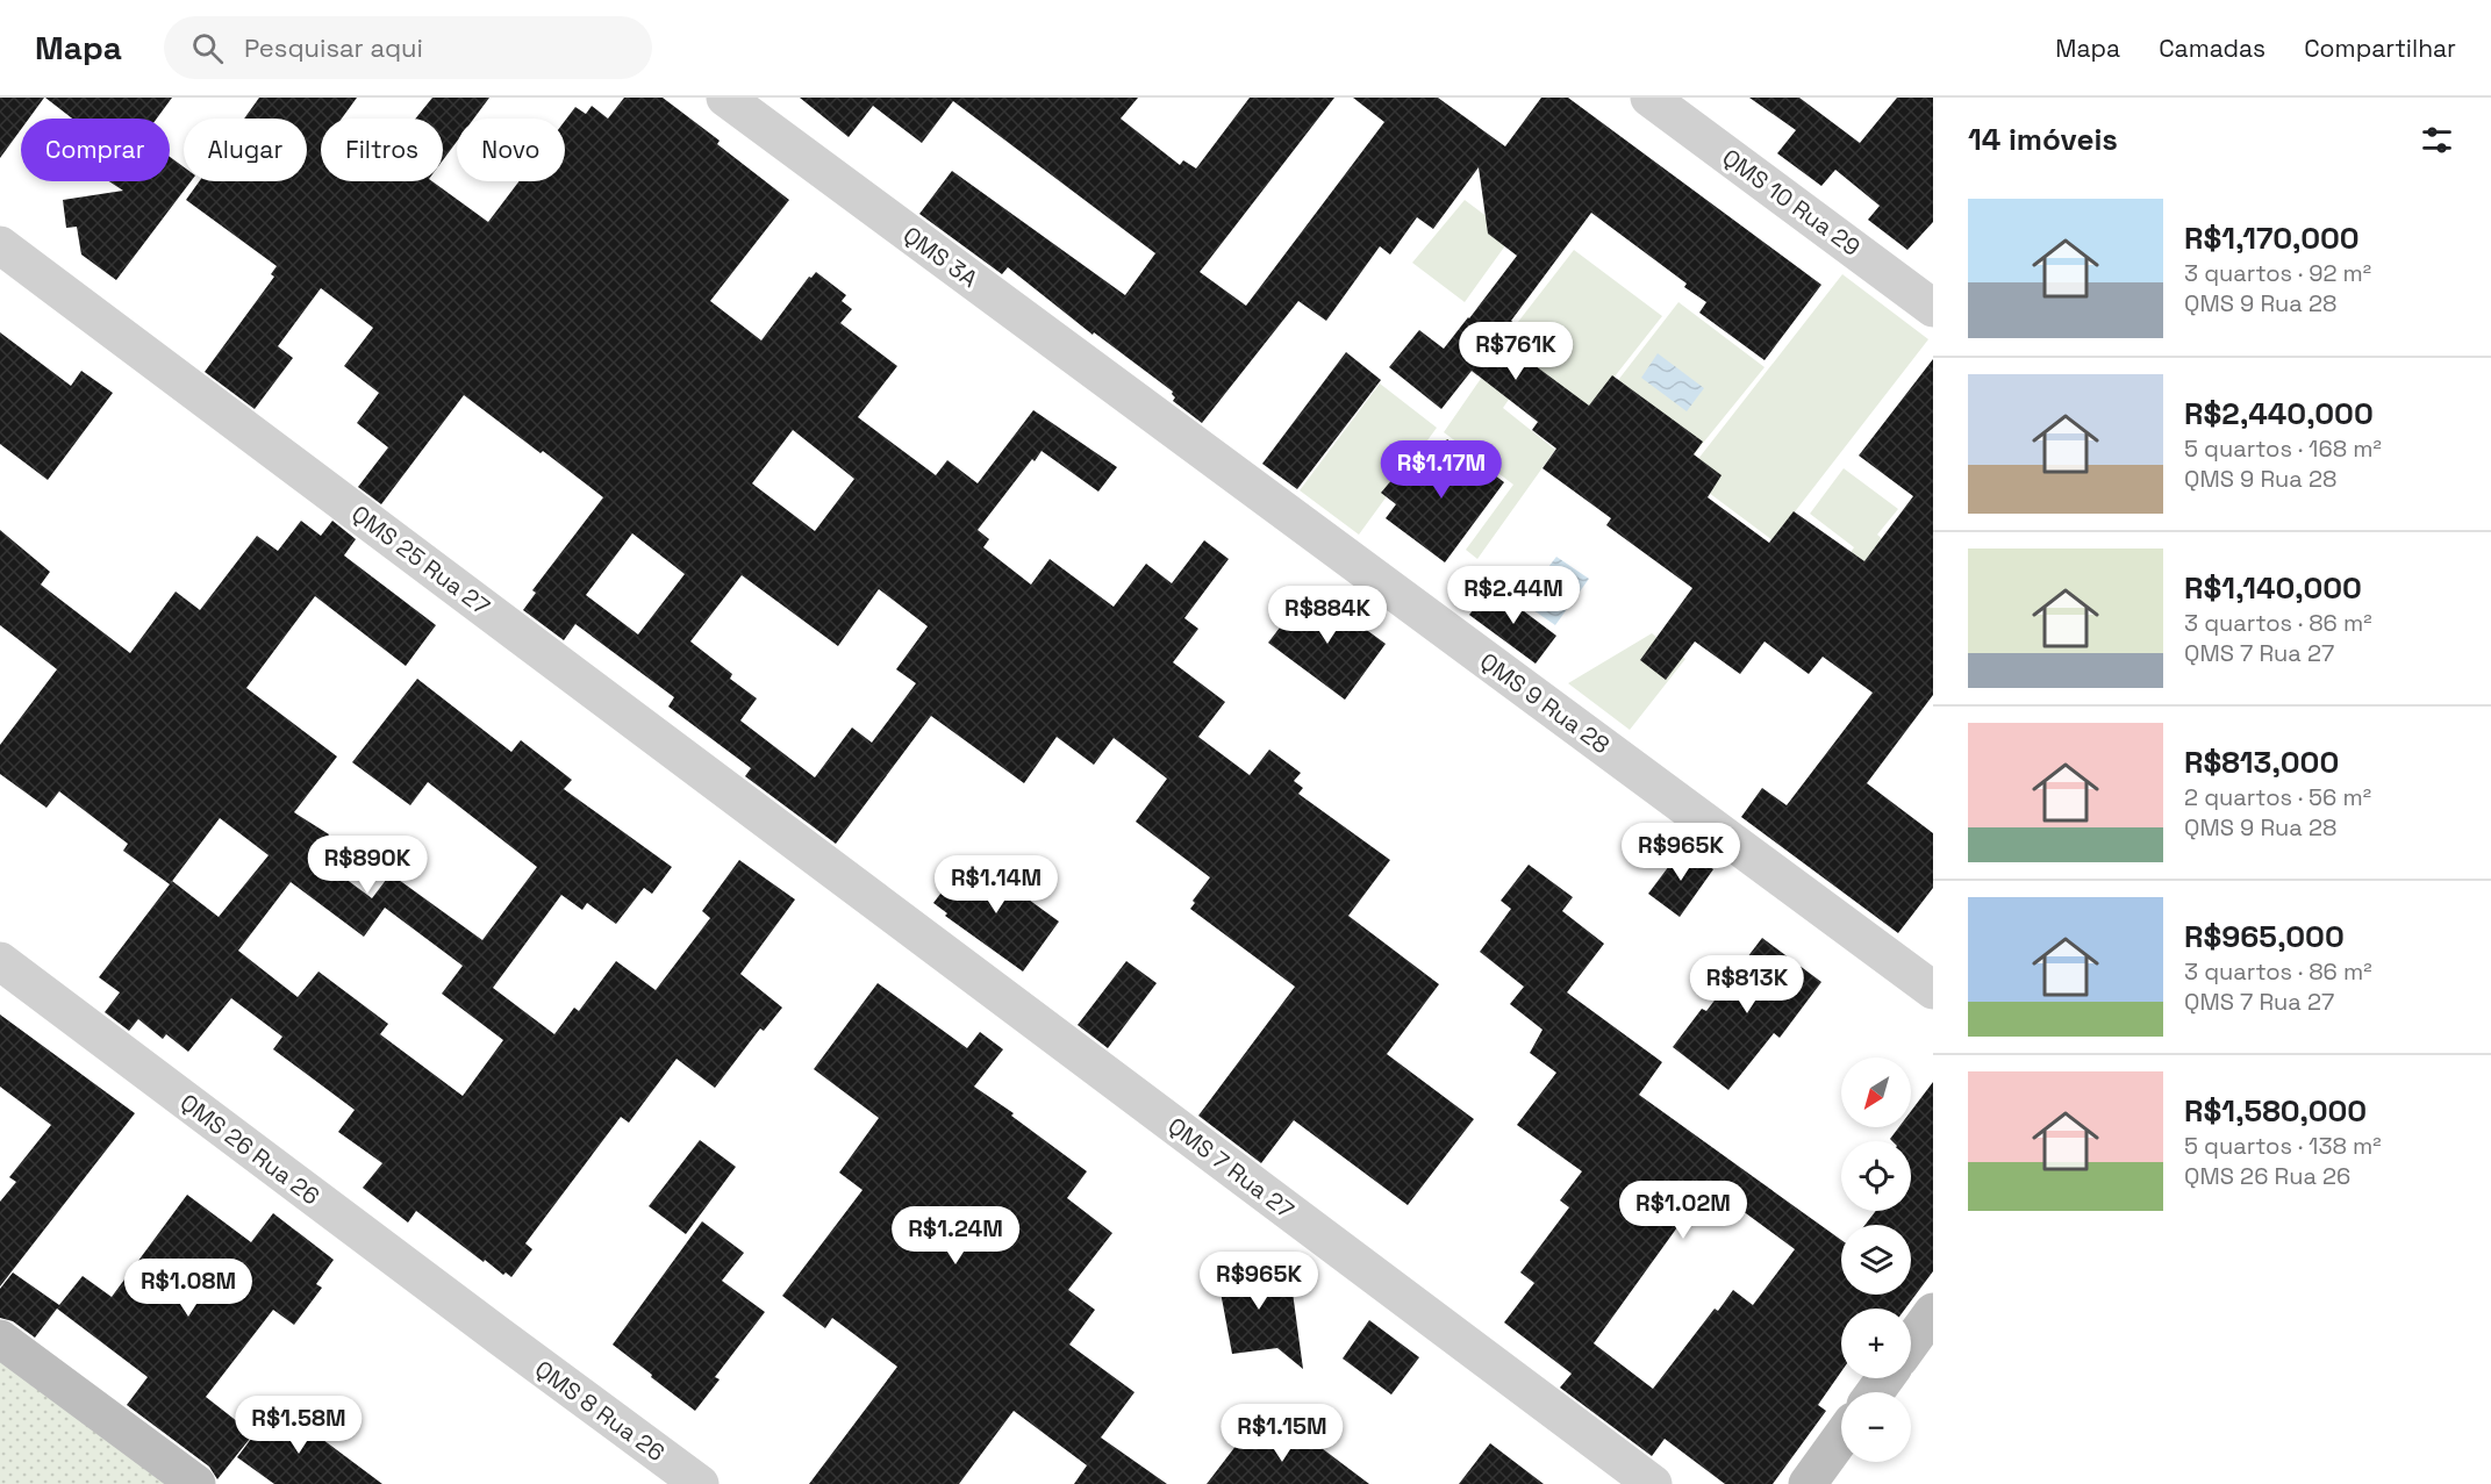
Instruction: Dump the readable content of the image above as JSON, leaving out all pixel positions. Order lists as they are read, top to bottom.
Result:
{
  "streets": {
    "street": [
      "QMS 10 Rua 29",
      "QMS 3A",
      "QMS 25 Rua 27",
      "QMS 9 Rua 28",
      "QMS 26 Rua 26",
      "QMS 7 Rua 27",
      "QMS 8 Rua 26"
    ]
  },
  "crossings": [
    ["QMS 3A", "QMS 9 Rua 28"],
    ["QMS 25 Rua 27", "QMS 7 Rua 27"],
    ["QMS 26 Rua 26", "QMS 8 Rua 26"]
  ],
  "north": "bottom left",
  "page": {
    "header": "Mapa",
    "search": "Pesquisar aqui",
    "nav": ["Mapa", "Camadas", "Compartilhar"],
    "heading": "14 imóveis",
    "chip": [
      "Comprar",
      "Alugar",
      "Filtros",
      "Novo"
    ],
    "list": [
      {
        "name": "R$1,170,000",
        "note": "3 quartos · 92 m² · QMS 9 Rua 28"
      },
      {
        "name": "R$2,440,000",
        "note": "5 quartos · 168 m² · QMS 9 Rua 28"
      },
      {
        "name": "R$1,140,000",
        "note": "3 quartos · 86 m² · QMS 7 Rua 27"
      },
      {
        "name": "R$813,000",
        "note": "2 quartos · 56 m² · QMS 9 Rua 28"
      },
      {
        "name": "R$965,000",
        "note": "3 quartos · 86 m² · QMS 7 Rua 27"
      },
      {
        "name": "R$1,580,000",
        "note": "5 quartos · 138 m² · QMS 26 Rua 26"
      }
    ],
    "price": [
      "R$761K",
      "R$1.17M",
      "R$2.44M",
      "R$884K",
      "R$965K",
      "R$890K",
      "R$1.14M",
      "R$813K",
      "R$1.02M",
      "R$1.24M",
      "R$965K",
      "R$1.08M",
      "R$1.58M",
      "R$1.15M"
    ],
    "map_buttons": ["+", "−"]
  }
}
